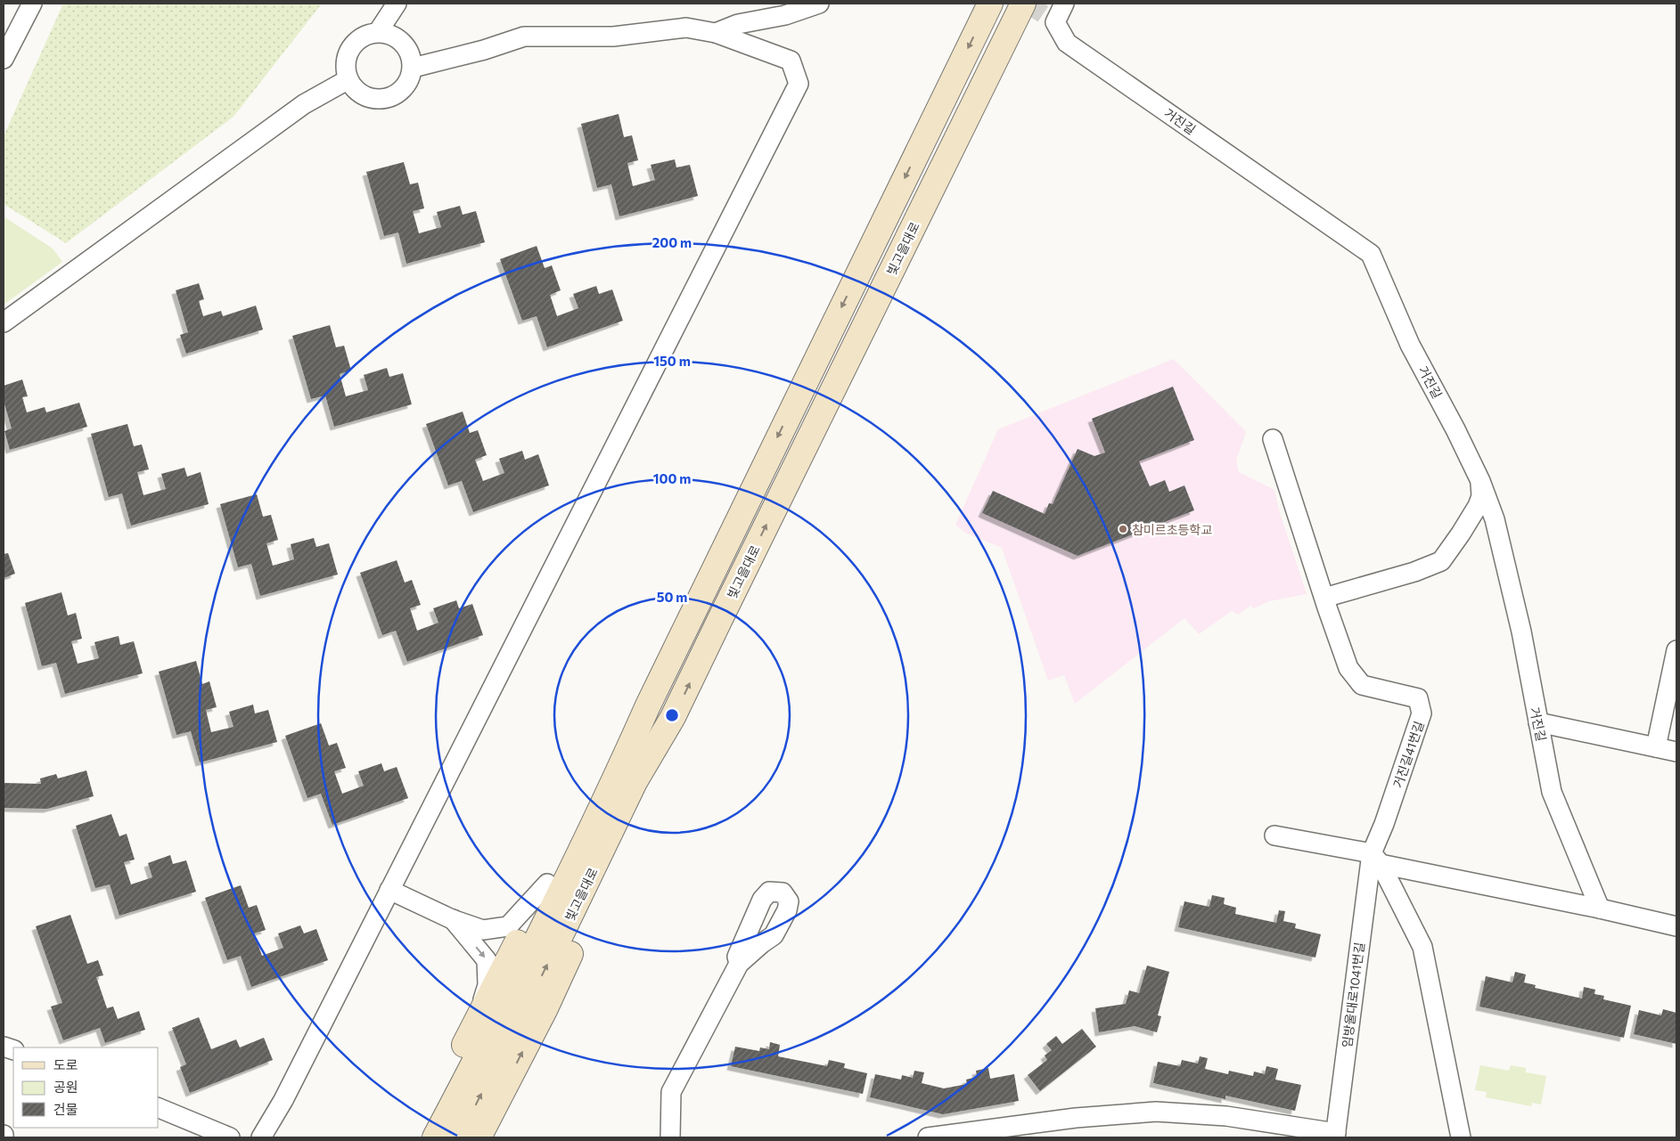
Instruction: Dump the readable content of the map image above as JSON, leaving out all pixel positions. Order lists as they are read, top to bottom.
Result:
{
  "streets": {
    "main road": ["빛고을대로"],
    "street": ["거진길", "거진길41번길", "임방울대로1041번길"]
  },
  "crossings": [
    ["거진길41번길", "임방울대로1041번길"]
  ],
  "places": ["참미르초등학교"],
  "legend": ["도로", "공원", "건물"],
  "rings": [
    "200 m",
    "150 m",
    "100 m",
    "50 m"
  ]
}
